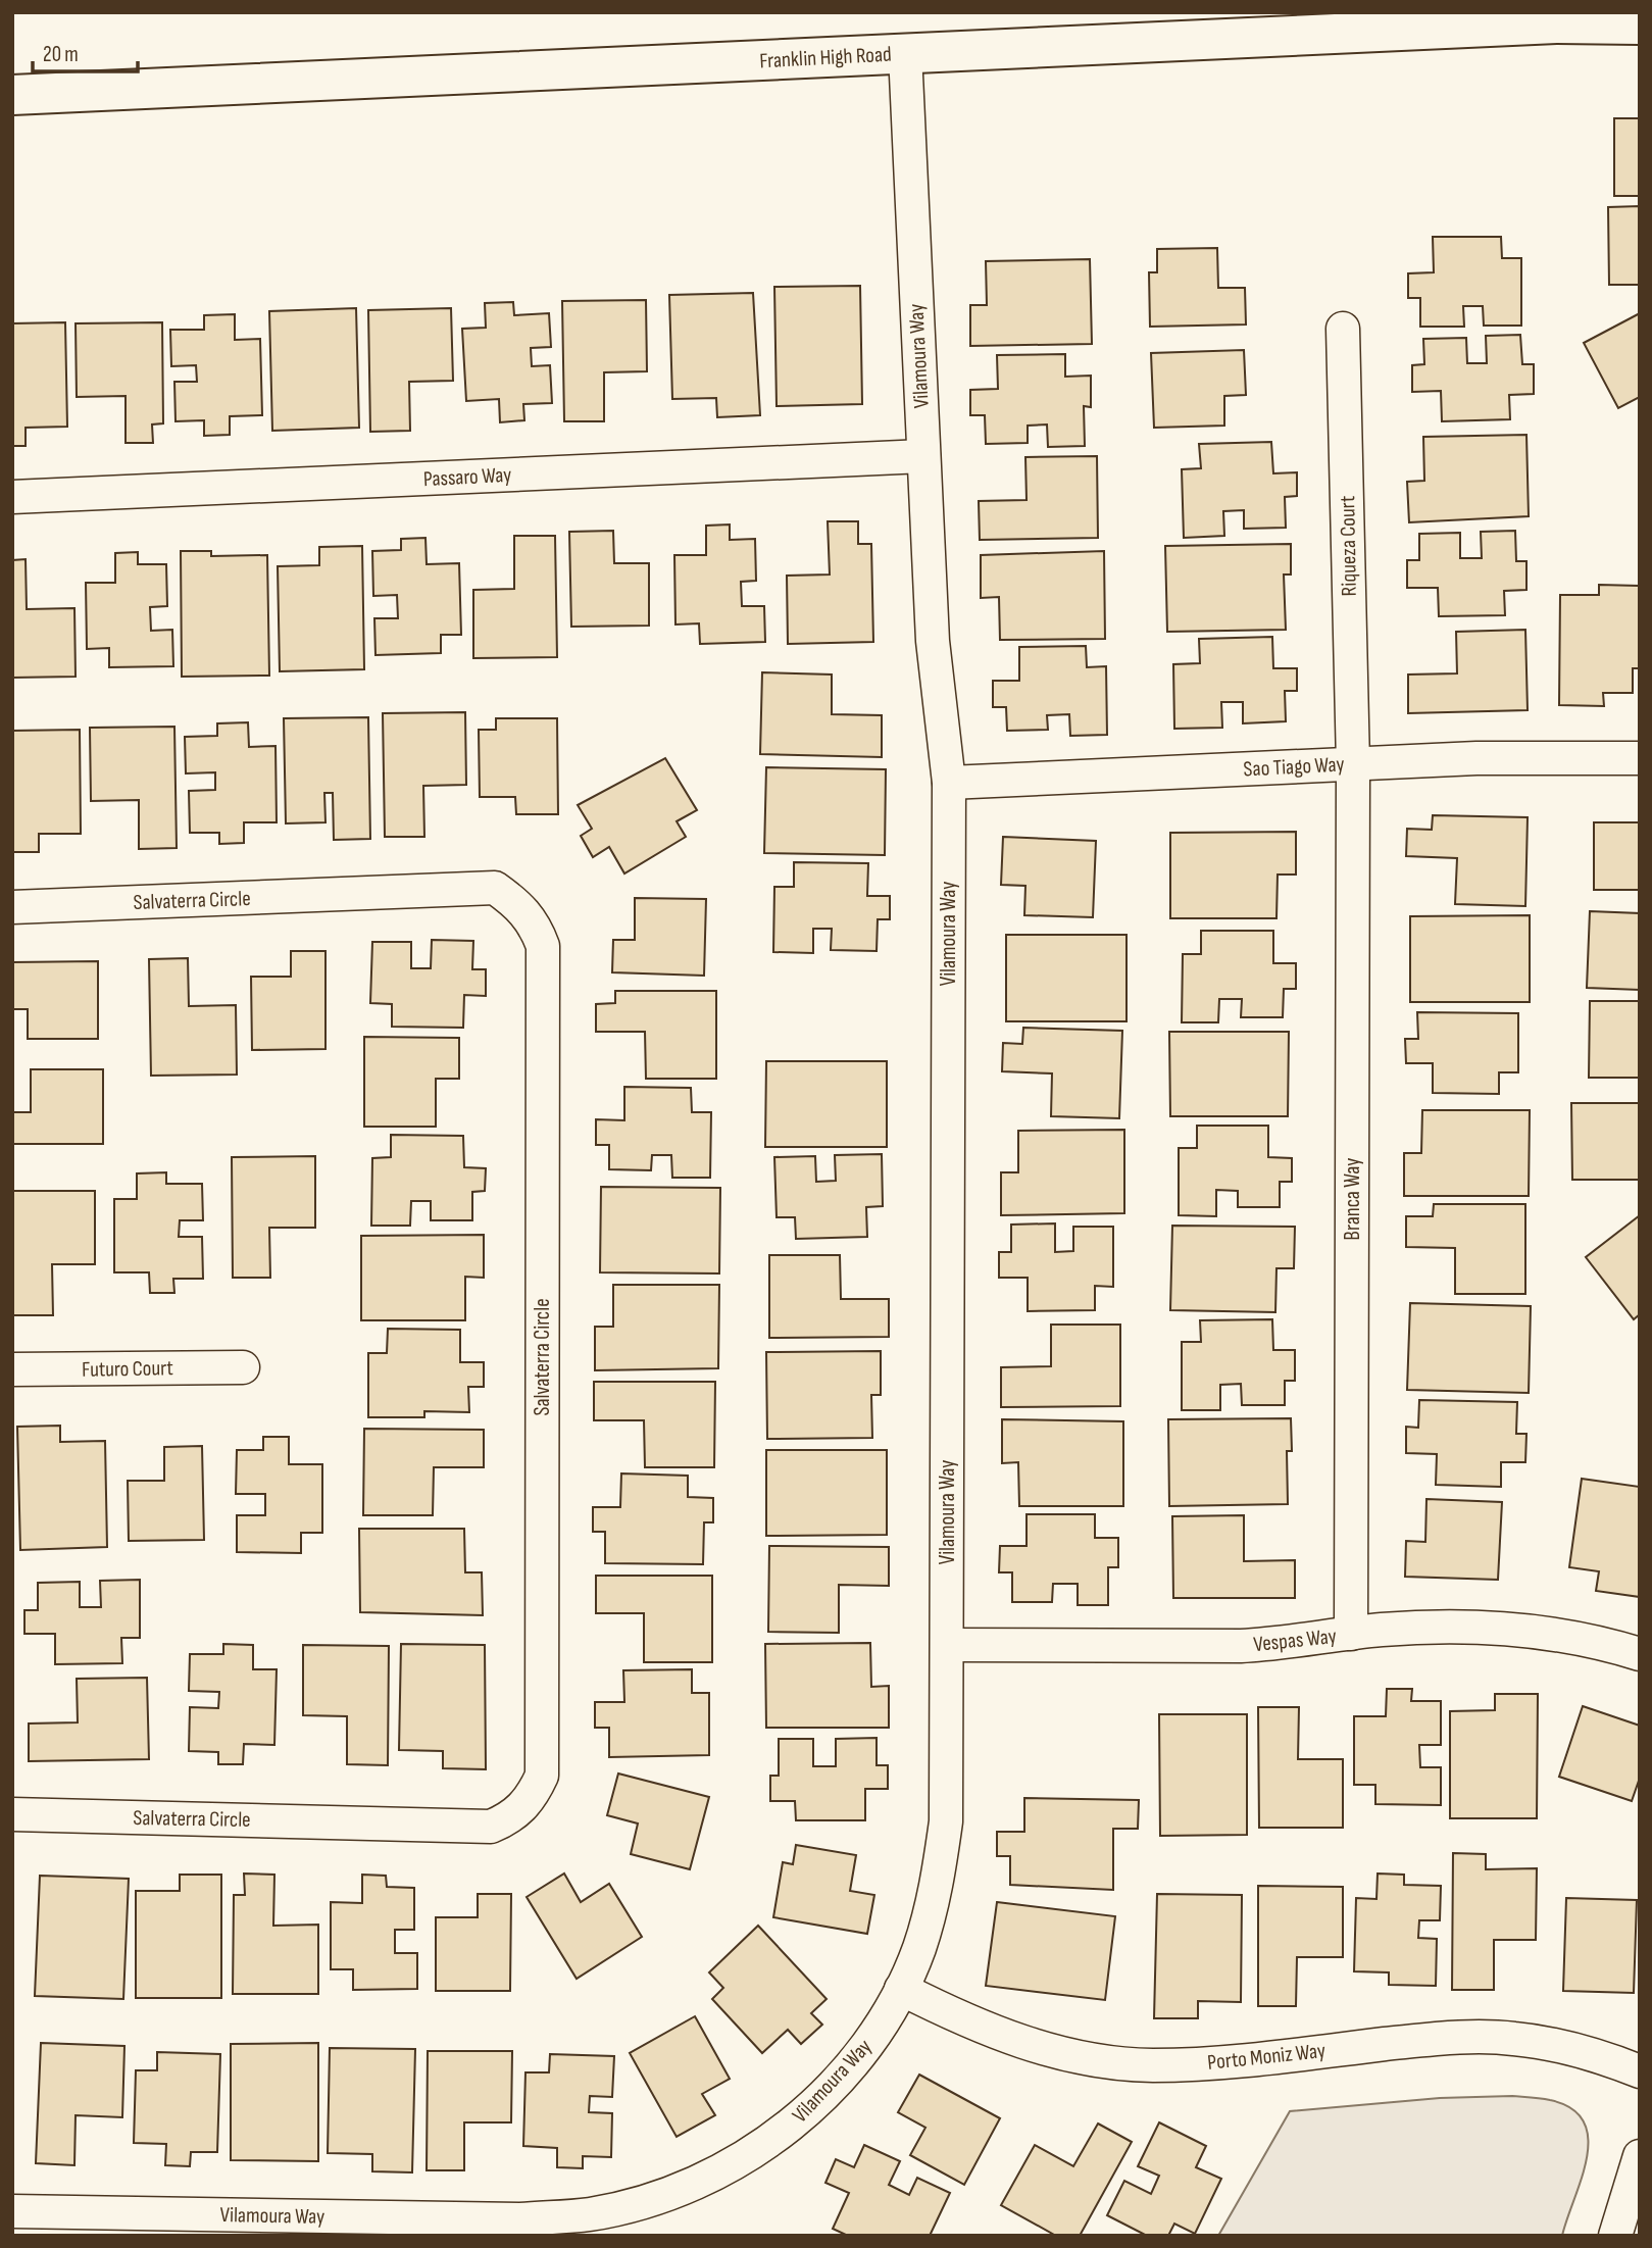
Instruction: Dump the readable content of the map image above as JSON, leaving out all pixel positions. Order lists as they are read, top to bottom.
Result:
{
  "streets": {
    "street": [
      "Franklin High Road",
      "Vilamoura Way",
      "Passaro Way",
      "Riqueza Court",
      "Sao Tiago Way",
      "Salvaterra Circle",
      "Branca Way",
      "Futuro Court",
      "Vespas Way",
      "Porto Moniz Way"
    ]
  },
  "crossings": [
    ["Franklin High Road", "Vilamoura Way"],
    ["Vilamoura Way", "Passaro Way"],
    ["Vilamoura Way", "Sao Tiago Way"],
    ["Vilamoura Way", "Vespas Way"],
    ["Vilamoura Way", "Porto Moniz Way"],
    ["Riqueza Court", "Sao Tiago Way"],
    ["Riqueza Court", "Branca Way"],
    ["Sao Tiago Way", "Branca Way"],
    ["Branca Way", "Vespas Way"]
  ],
  "scale_bar": "20 m"
}
